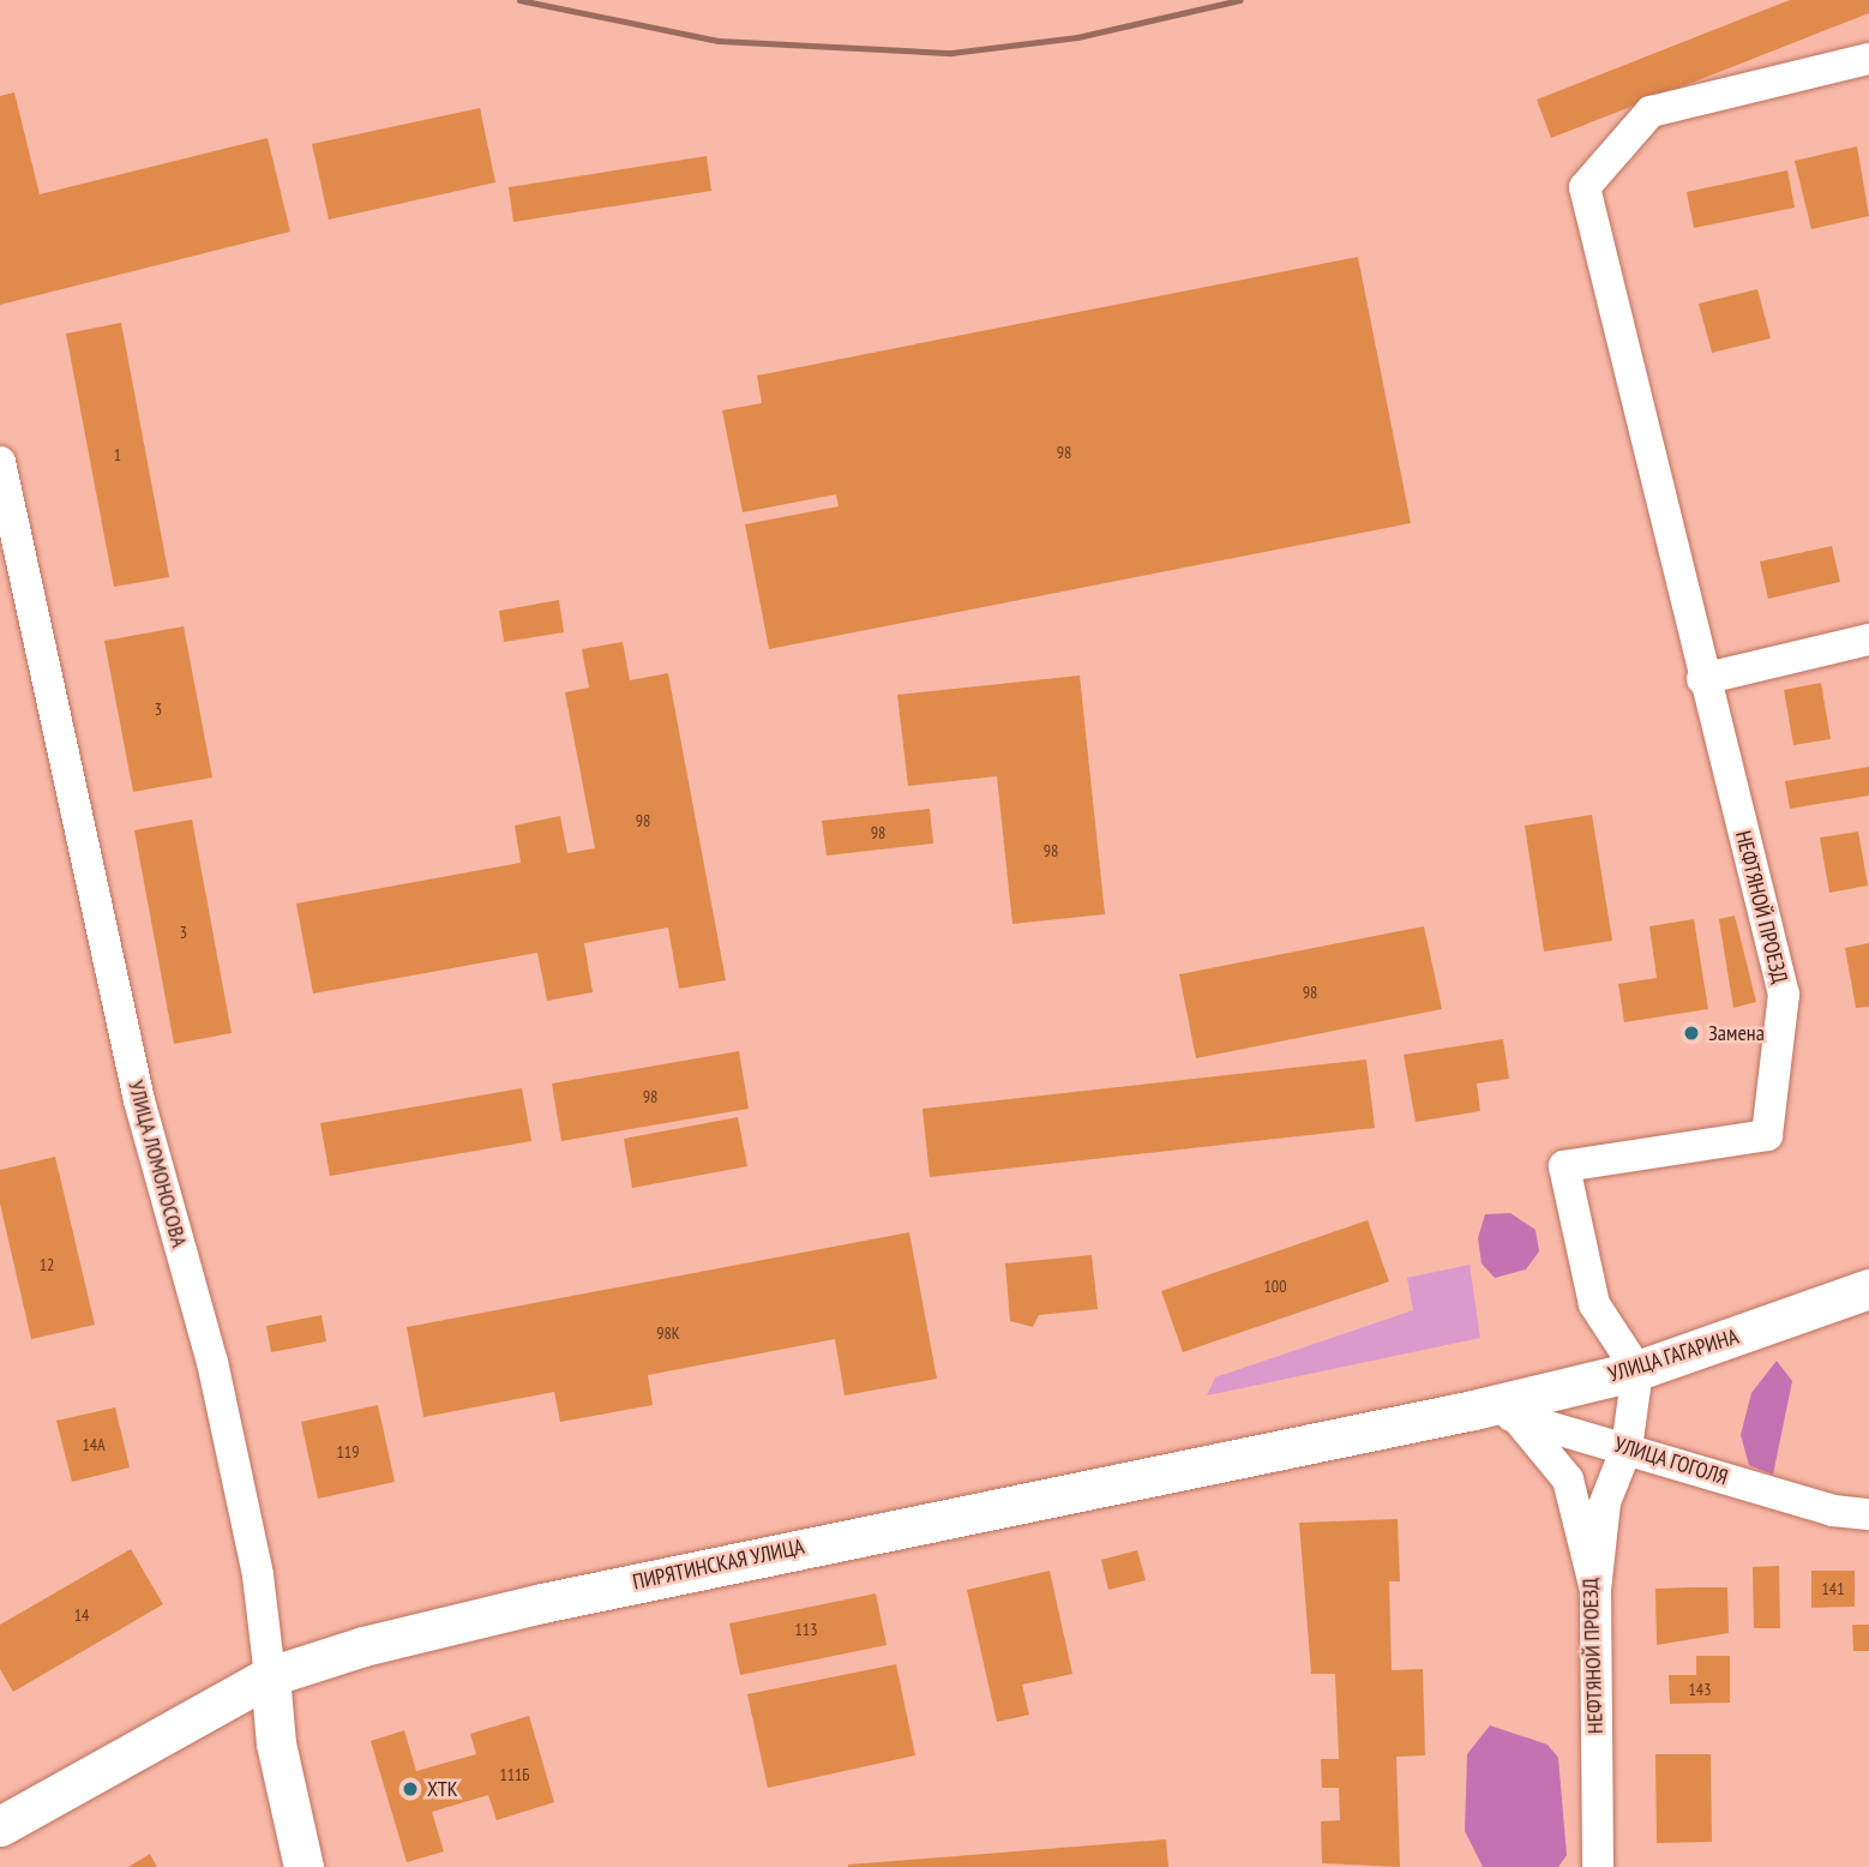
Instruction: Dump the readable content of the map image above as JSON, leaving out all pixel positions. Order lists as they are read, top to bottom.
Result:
{
  "streets": {
    "street": [
      "НЕФТЯНОЙ ПРОЕЗД",
      "УЛИЦА ЛОМОНОСОВА",
      "УЛИЦА ГАГАРИНА",
      "УЛИЦА ГОГОЛЯ",
      "ПИРЯТИНСКАЯ УЛИЦА"
    ]
  },
  "crossings": [
    ["НЕФТЯНОЙ ПРОЕЗД", "УЛИЦА ГАГАРИНА"],
    ["НЕФТЯНОЙ ПРОЕЗД", "УЛИЦА ГОГОЛЯ"],
    ["УЛИЦА ЛОМОНОСОВА", "ПИРЯТИНСКАЯ УЛИЦА"],
    ["УЛИЦА ГАГАРИНА", "УЛИЦА ГОГОЛЯ"],
    ["УЛИЦА ГАГАРИНА", "ПИРЯТИНСКАЯ УЛИЦА"],
    ["УЛИЦА ГОГОЛЯ", "ПИРЯТИНСКАЯ УЛИЦА"]
  ],
  "places": ["Замена", "ХТК"],
  "house_numbers": [
    "98",
    "1",
    "3",
    "98",
    "98",
    "98",
    "3",
    "98",
    "98",
    "12",
    "100",
    "98К",
    "14А",
    "119",
    "141",
    "14",
    "113",
    "143",
    "111Б"
  ]
}
